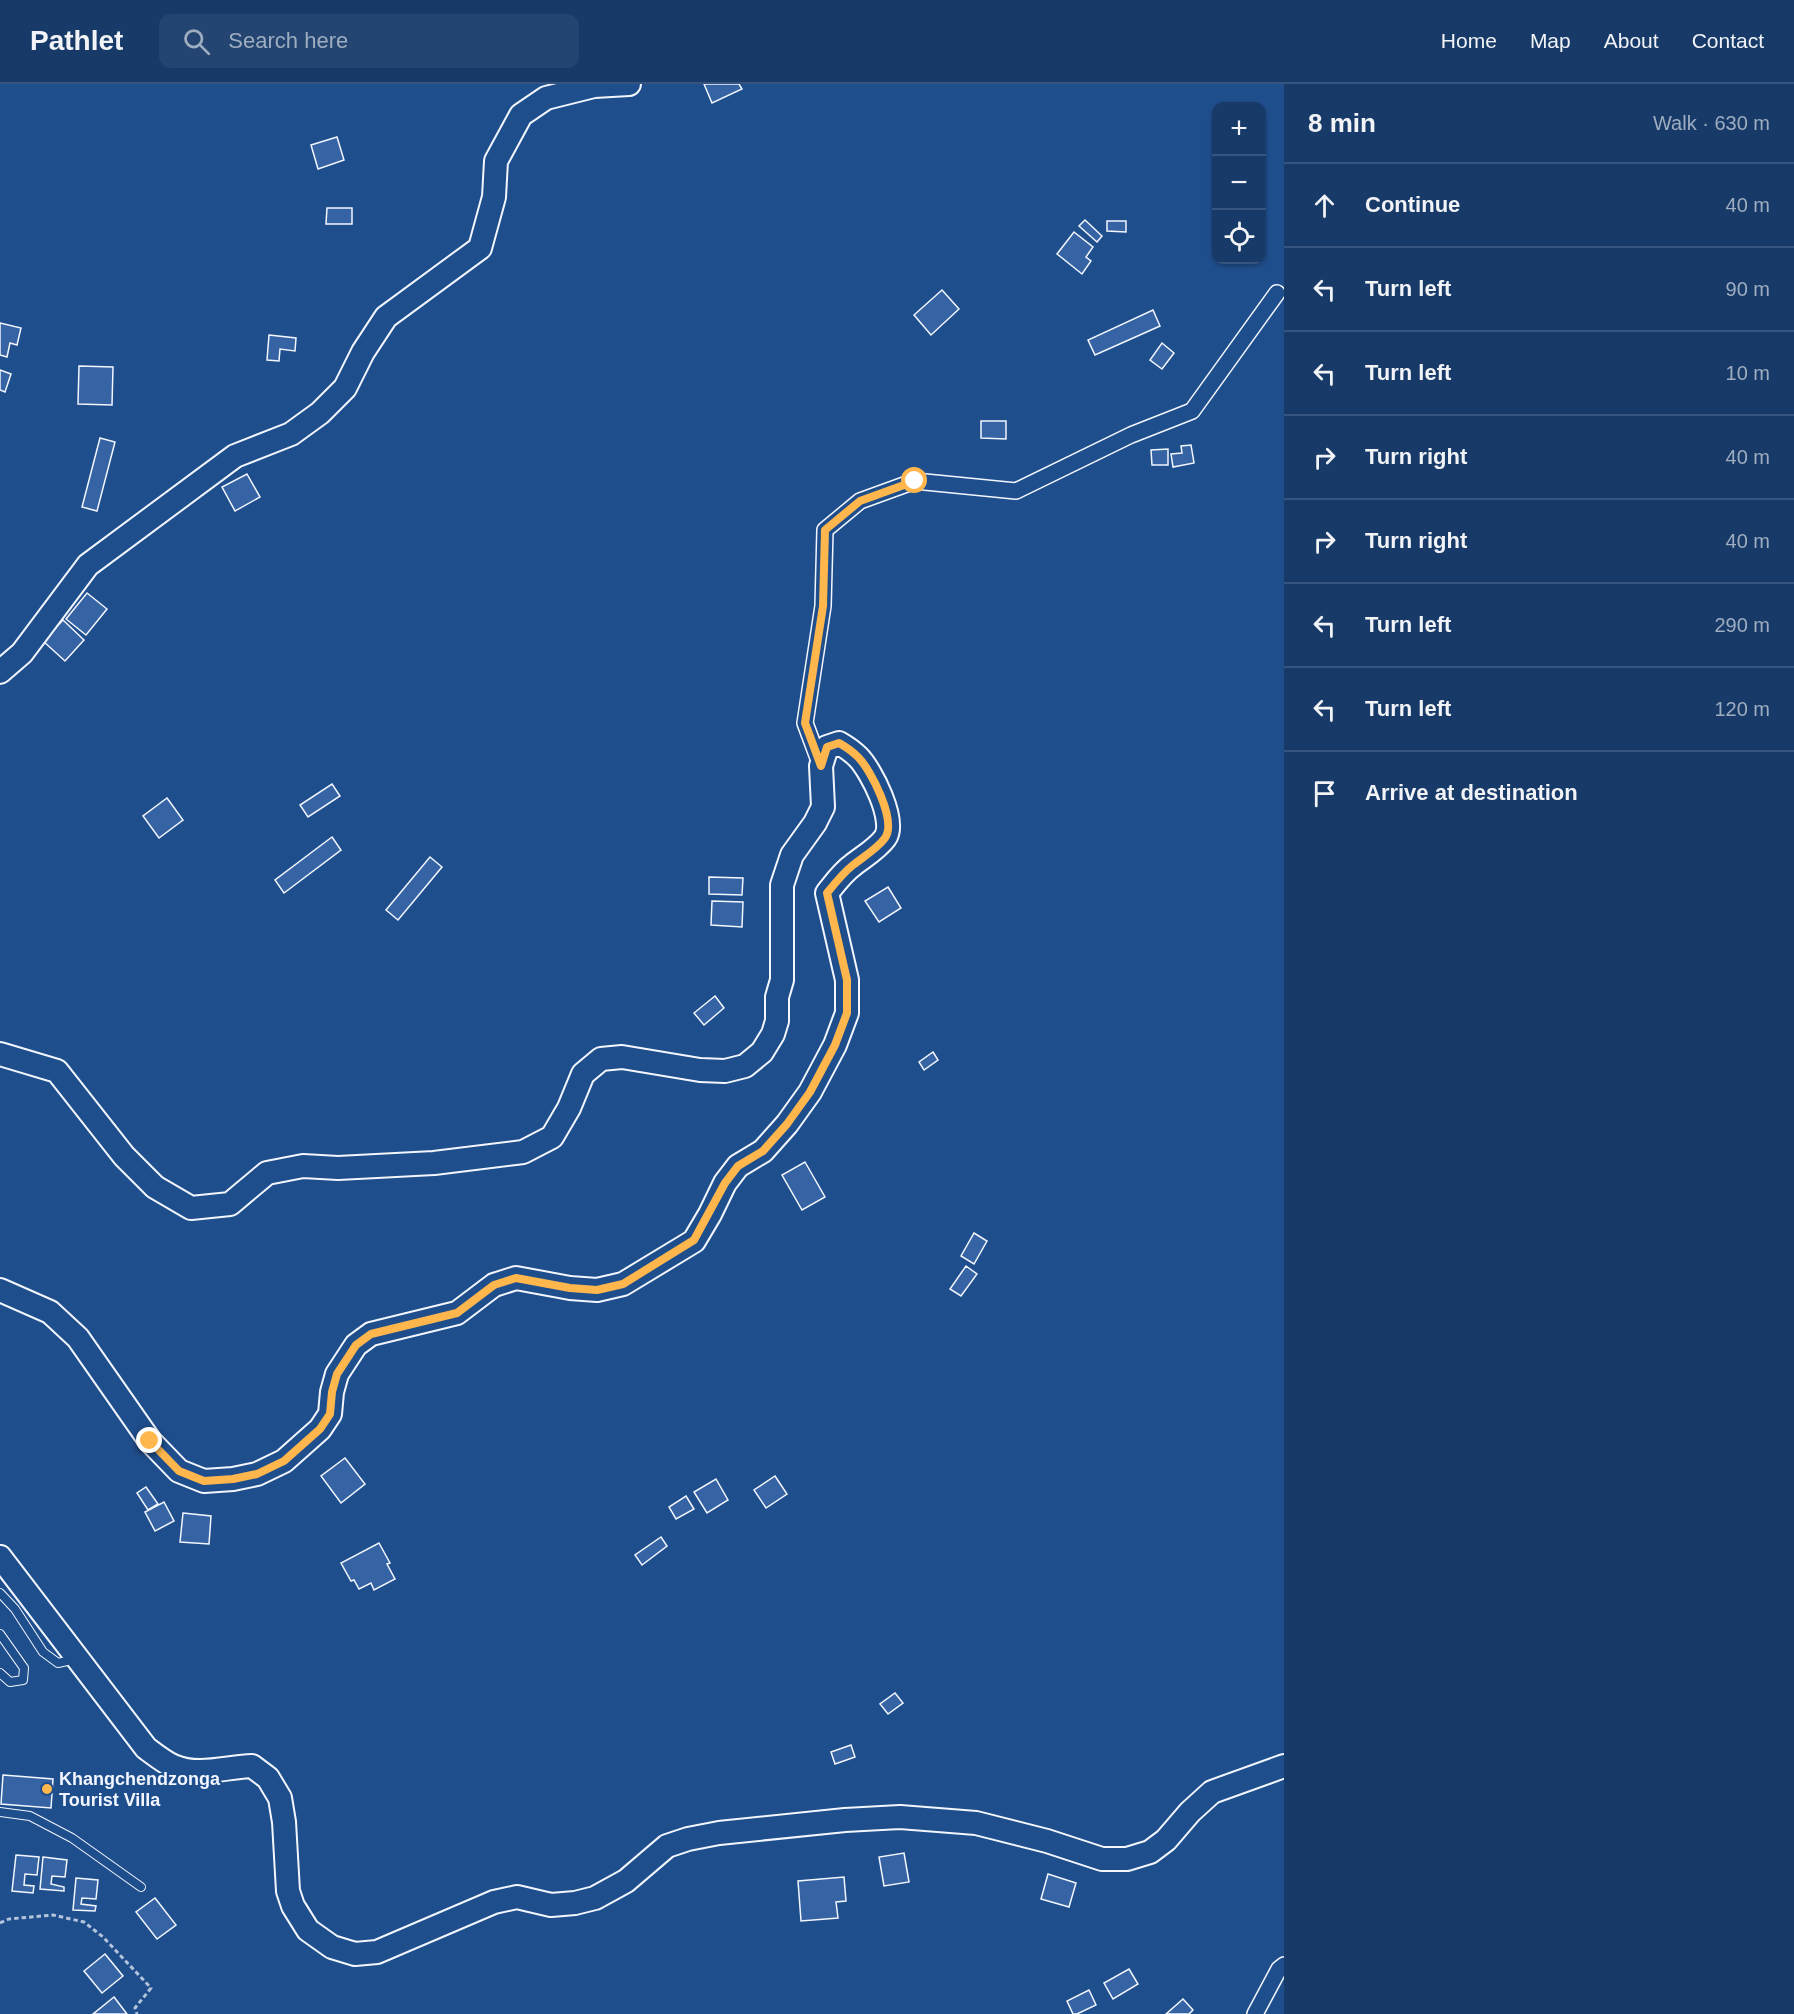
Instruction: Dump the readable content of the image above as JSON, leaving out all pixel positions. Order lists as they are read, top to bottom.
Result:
{
  "places": ["Khangchendzonga Tourist Villa"],
  "page": {
    "header": "Pathlet",
    "search": "Search here",
    "nav": [
      "Home",
      "Map",
      "About",
      "Contact"
    ],
    "heading": ["8 min", "Walk · 630 m"],
    "map_buttons": ["+", "−"],
    "list": [
      ["Continue", "40 m"],
      ["Turn left", "90 m"],
      ["Turn left", "10 m"],
      ["Turn right", "40 m"],
      ["Turn right", "40 m"],
      ["Turn left", "290 m"],
      ["Turn left", "120 m"],
      "Arrive at destination"
    ]
  }
}
